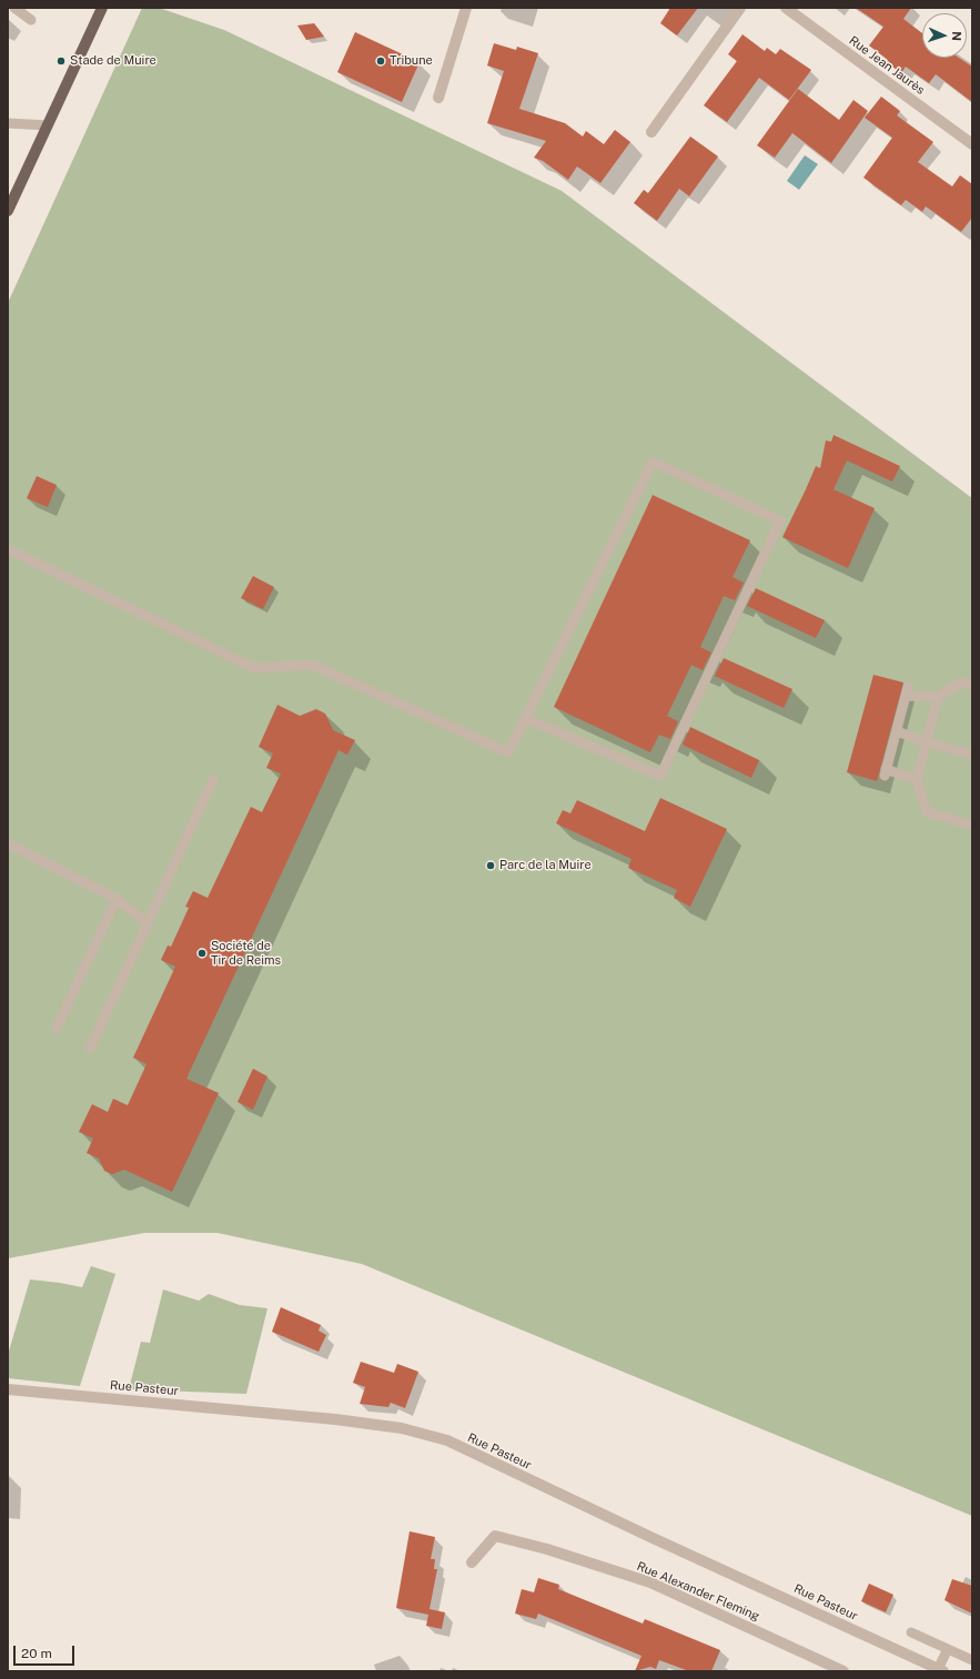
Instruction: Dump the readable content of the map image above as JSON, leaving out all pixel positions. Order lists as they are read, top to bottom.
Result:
{
  "streets": {
    "street": ["Rue Jean Jaurès", "Rue Pasteur", "Rue Alexander Fleming"]
  },
  "places": [
    "Stade de Muire",
    "Tribune",
    "Parc de la Muire",
    "Société de Tir de Reims"
  ],
  "scale_bar": "20 m",
  "north": "right"
}
